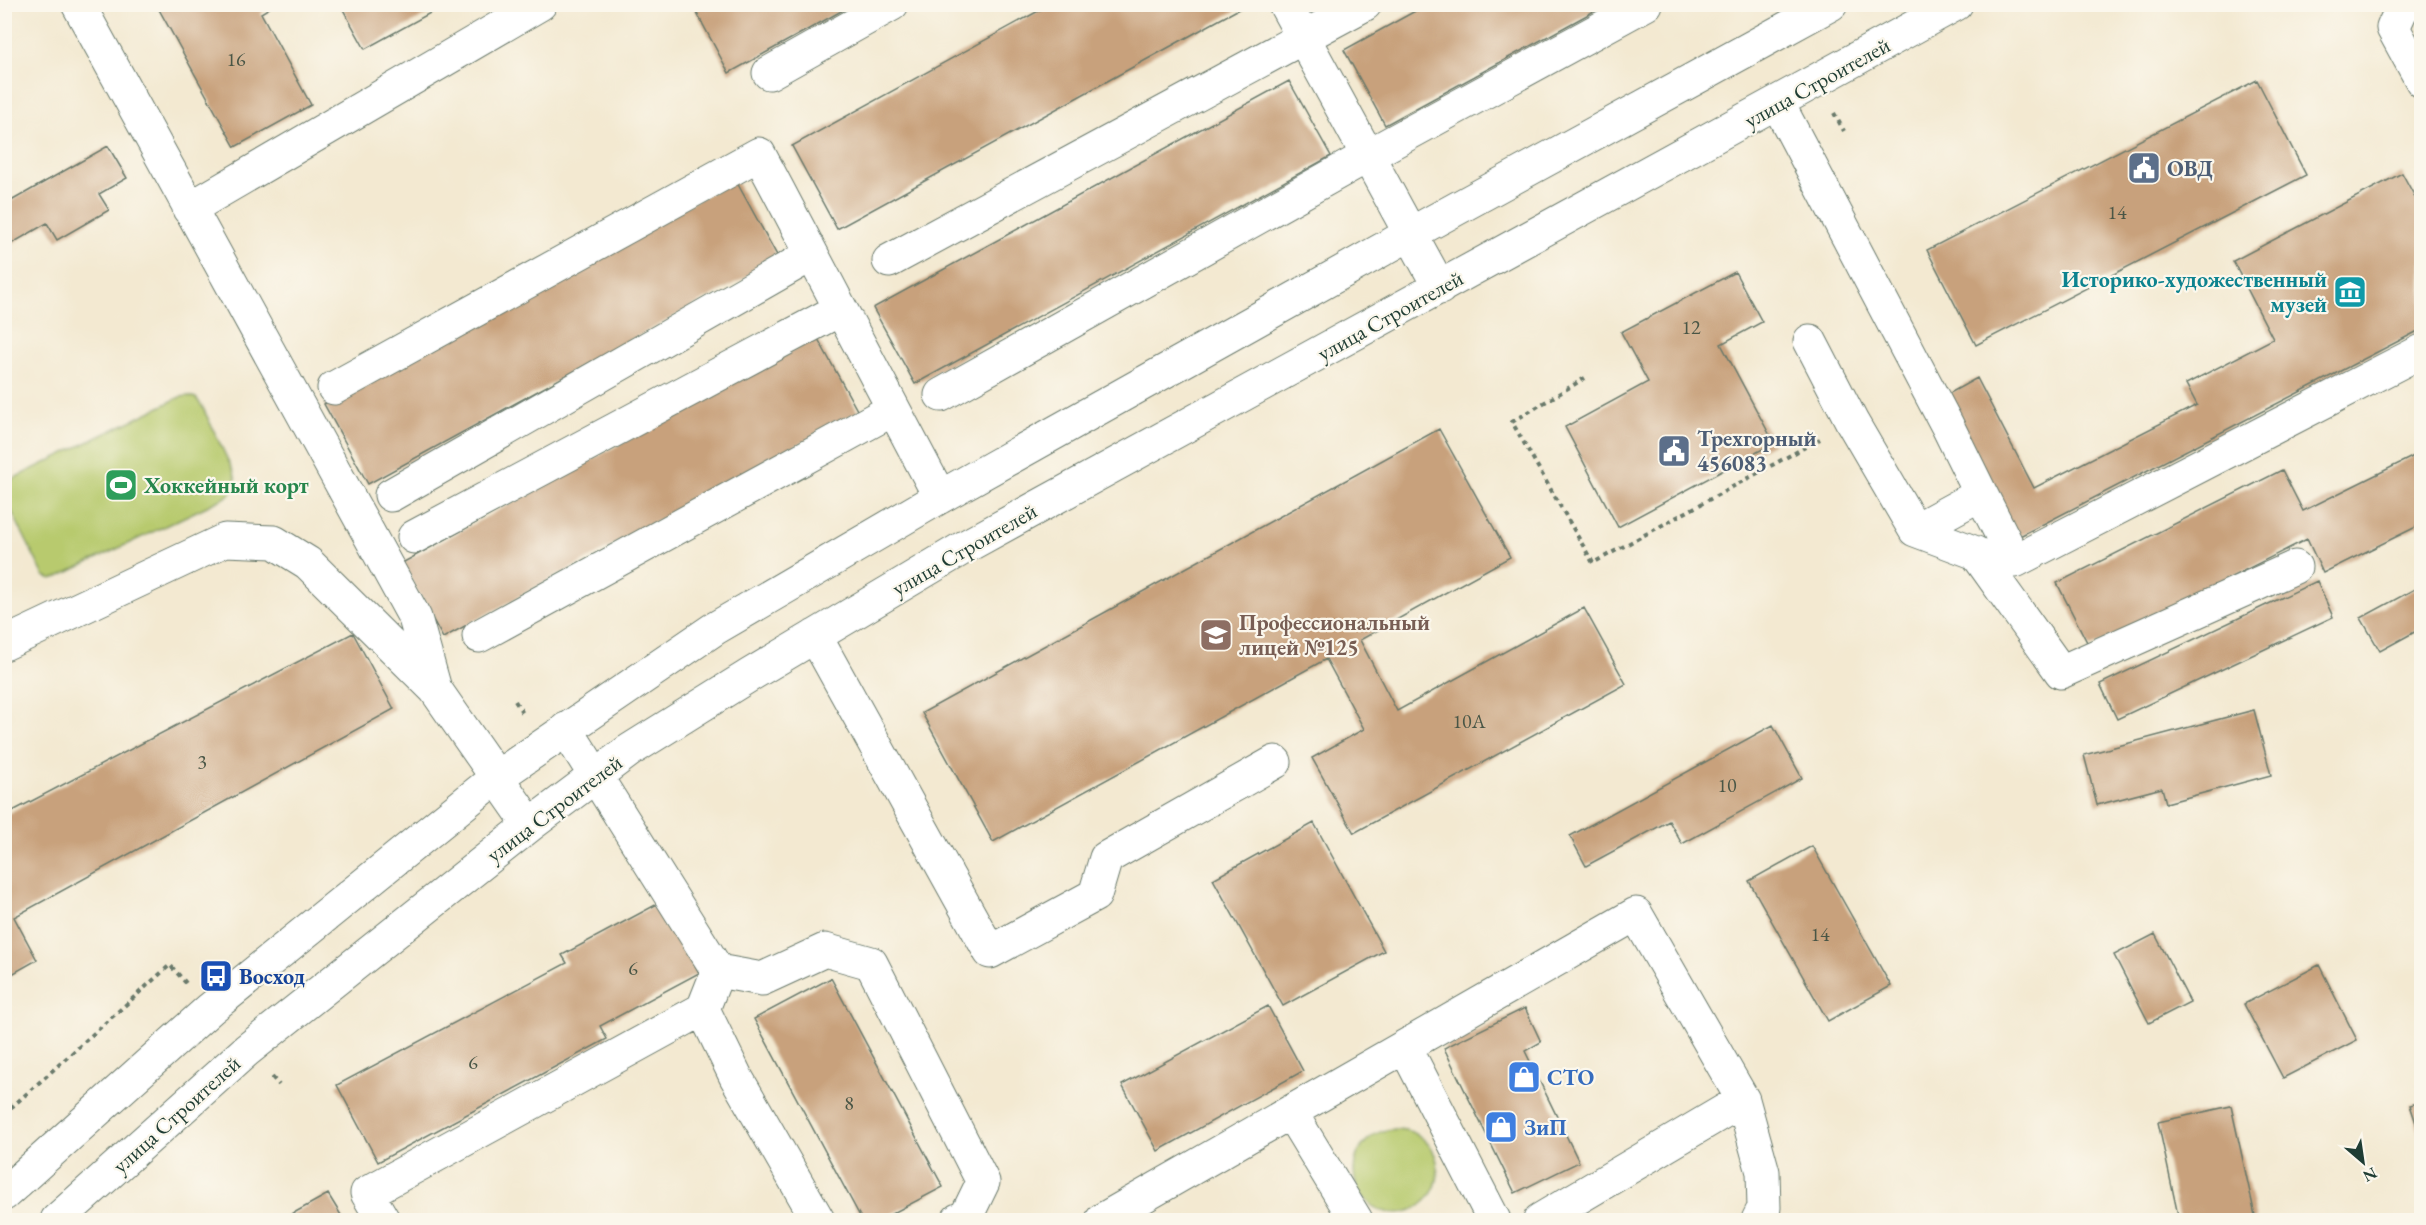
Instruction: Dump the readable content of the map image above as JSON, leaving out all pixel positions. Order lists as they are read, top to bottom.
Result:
{
  "streets": {
    "street": ["улица Строителей"]
  },
  "places": {
    "public building": ["ОВД", "Трехгорный 456083"],
    "museum": ["Историко-художественный музей"],
    "sports": ["Хоккейный корт"],
    "school or university": ["Профессиональный лицей №125"],
    "bus stop": ["Восход"],
    "shop": ["СТО", "ЗиП"]
  },
  "house_numbers": [
    "16",
    "14",
    "12",
    "10А",
    "3",
    "10",
    "14",
    "6",
    "6",
    "8"
  ],
  "north": "bottom right"
}
